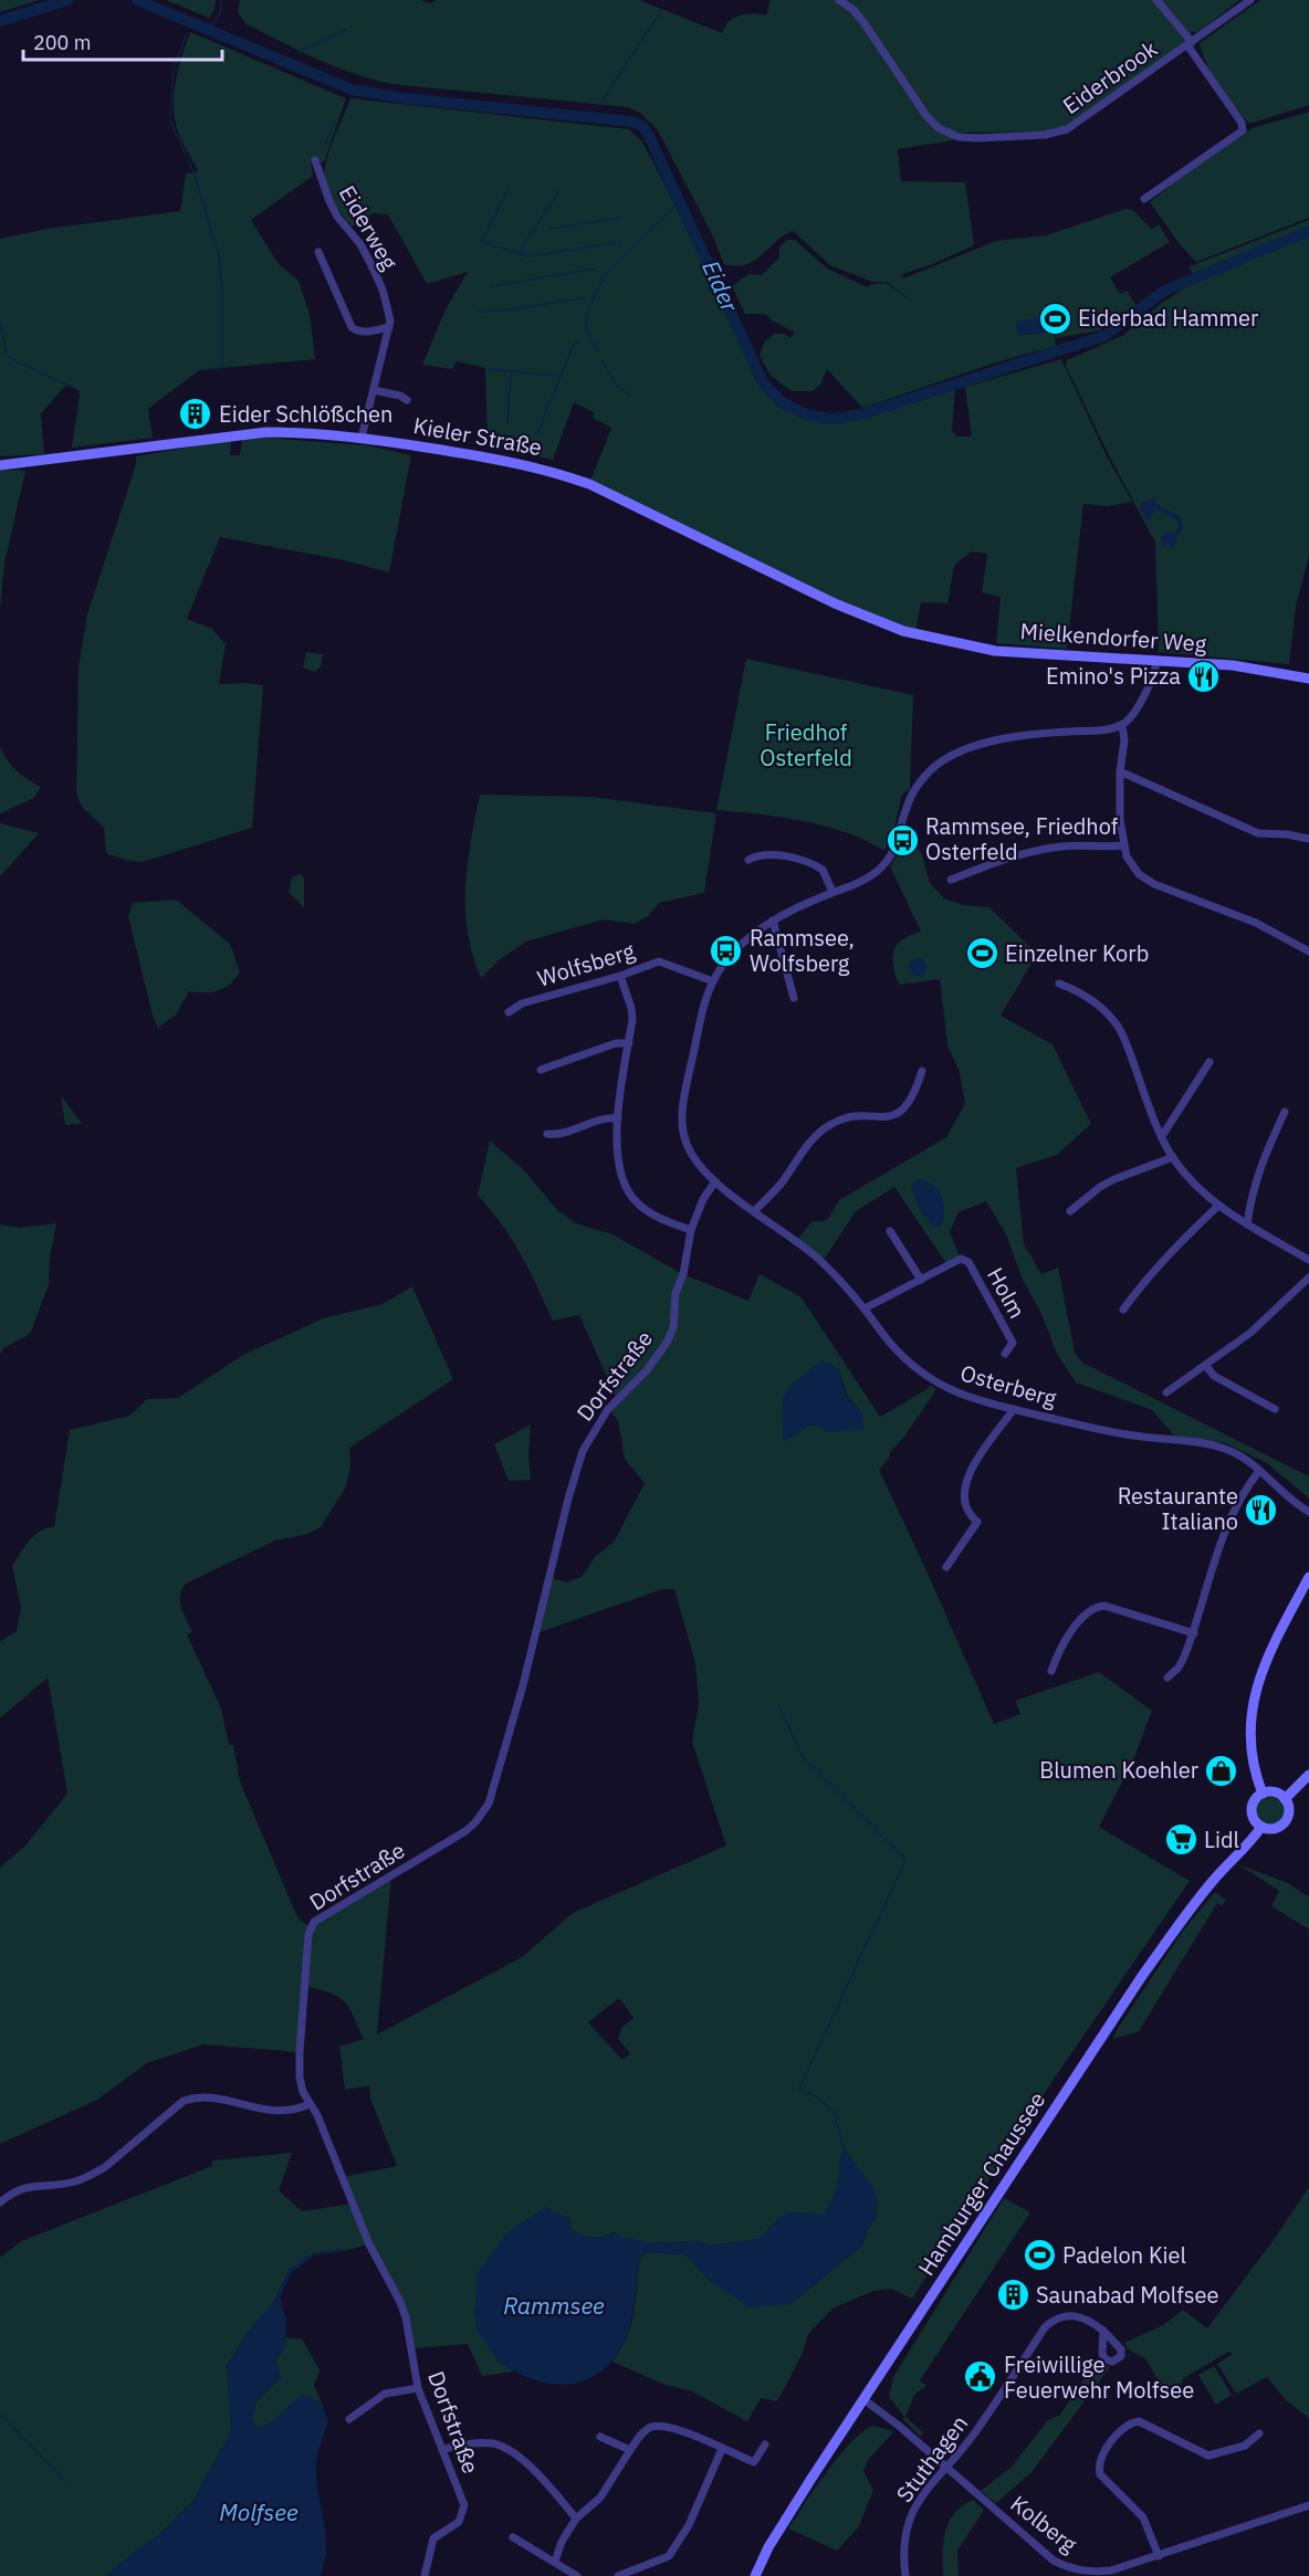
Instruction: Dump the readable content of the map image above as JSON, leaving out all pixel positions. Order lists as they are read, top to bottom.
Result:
{
  "streets": {
    "street": [
      "Eiderbrook",
      "Eiderweg",
      "Kieler Straße",
      "Mielkendorfer Weg",
      "Wolfsberg",
      "Holm",
      "Dorfstraße",
      "Osterberg",
      "Hamburger Chaussee",
      "Stuthagen",
      "Kolberg"
    ]
  },
  "crossings": [
    ["Eiderweg", "Kieler Straße"],
    ["Kieler Straße", "Mielkendorfer Weg"],
    ["Wolfsberg", "Osterberg"],
    ["Holm", "Osterberg"],
    ["Hamburger Chaussee", "Kolberg"],
    ["Stuthagen", "Kolberg"]
  ],
  "water": ["Eider", "Rammsee", "Molfsee"],
  "parks": ["Friedhof Osterfeld"],
  "places": {
    "sports": ["Eiderbad Hammer", "Einzelner Korb", "Padelon Kiel"],
    "building": ["Eider Schlößchen", "Saunabad Molfsee"],
    "restaurant": ["Emino's Pizza", "Restaurante Italiano"],
    "bus stop": ["Rammsee, Friedhof Osterfeld", "Rammsee, Wolfsberg"],
    "shop": ["Blumen Koehler"],
    "supermarket": ["Lidl"],
    "public building": ["Freiwillige Feuerwehr Molfsee"]
  },
  "scale_bar": "200 m"
}
